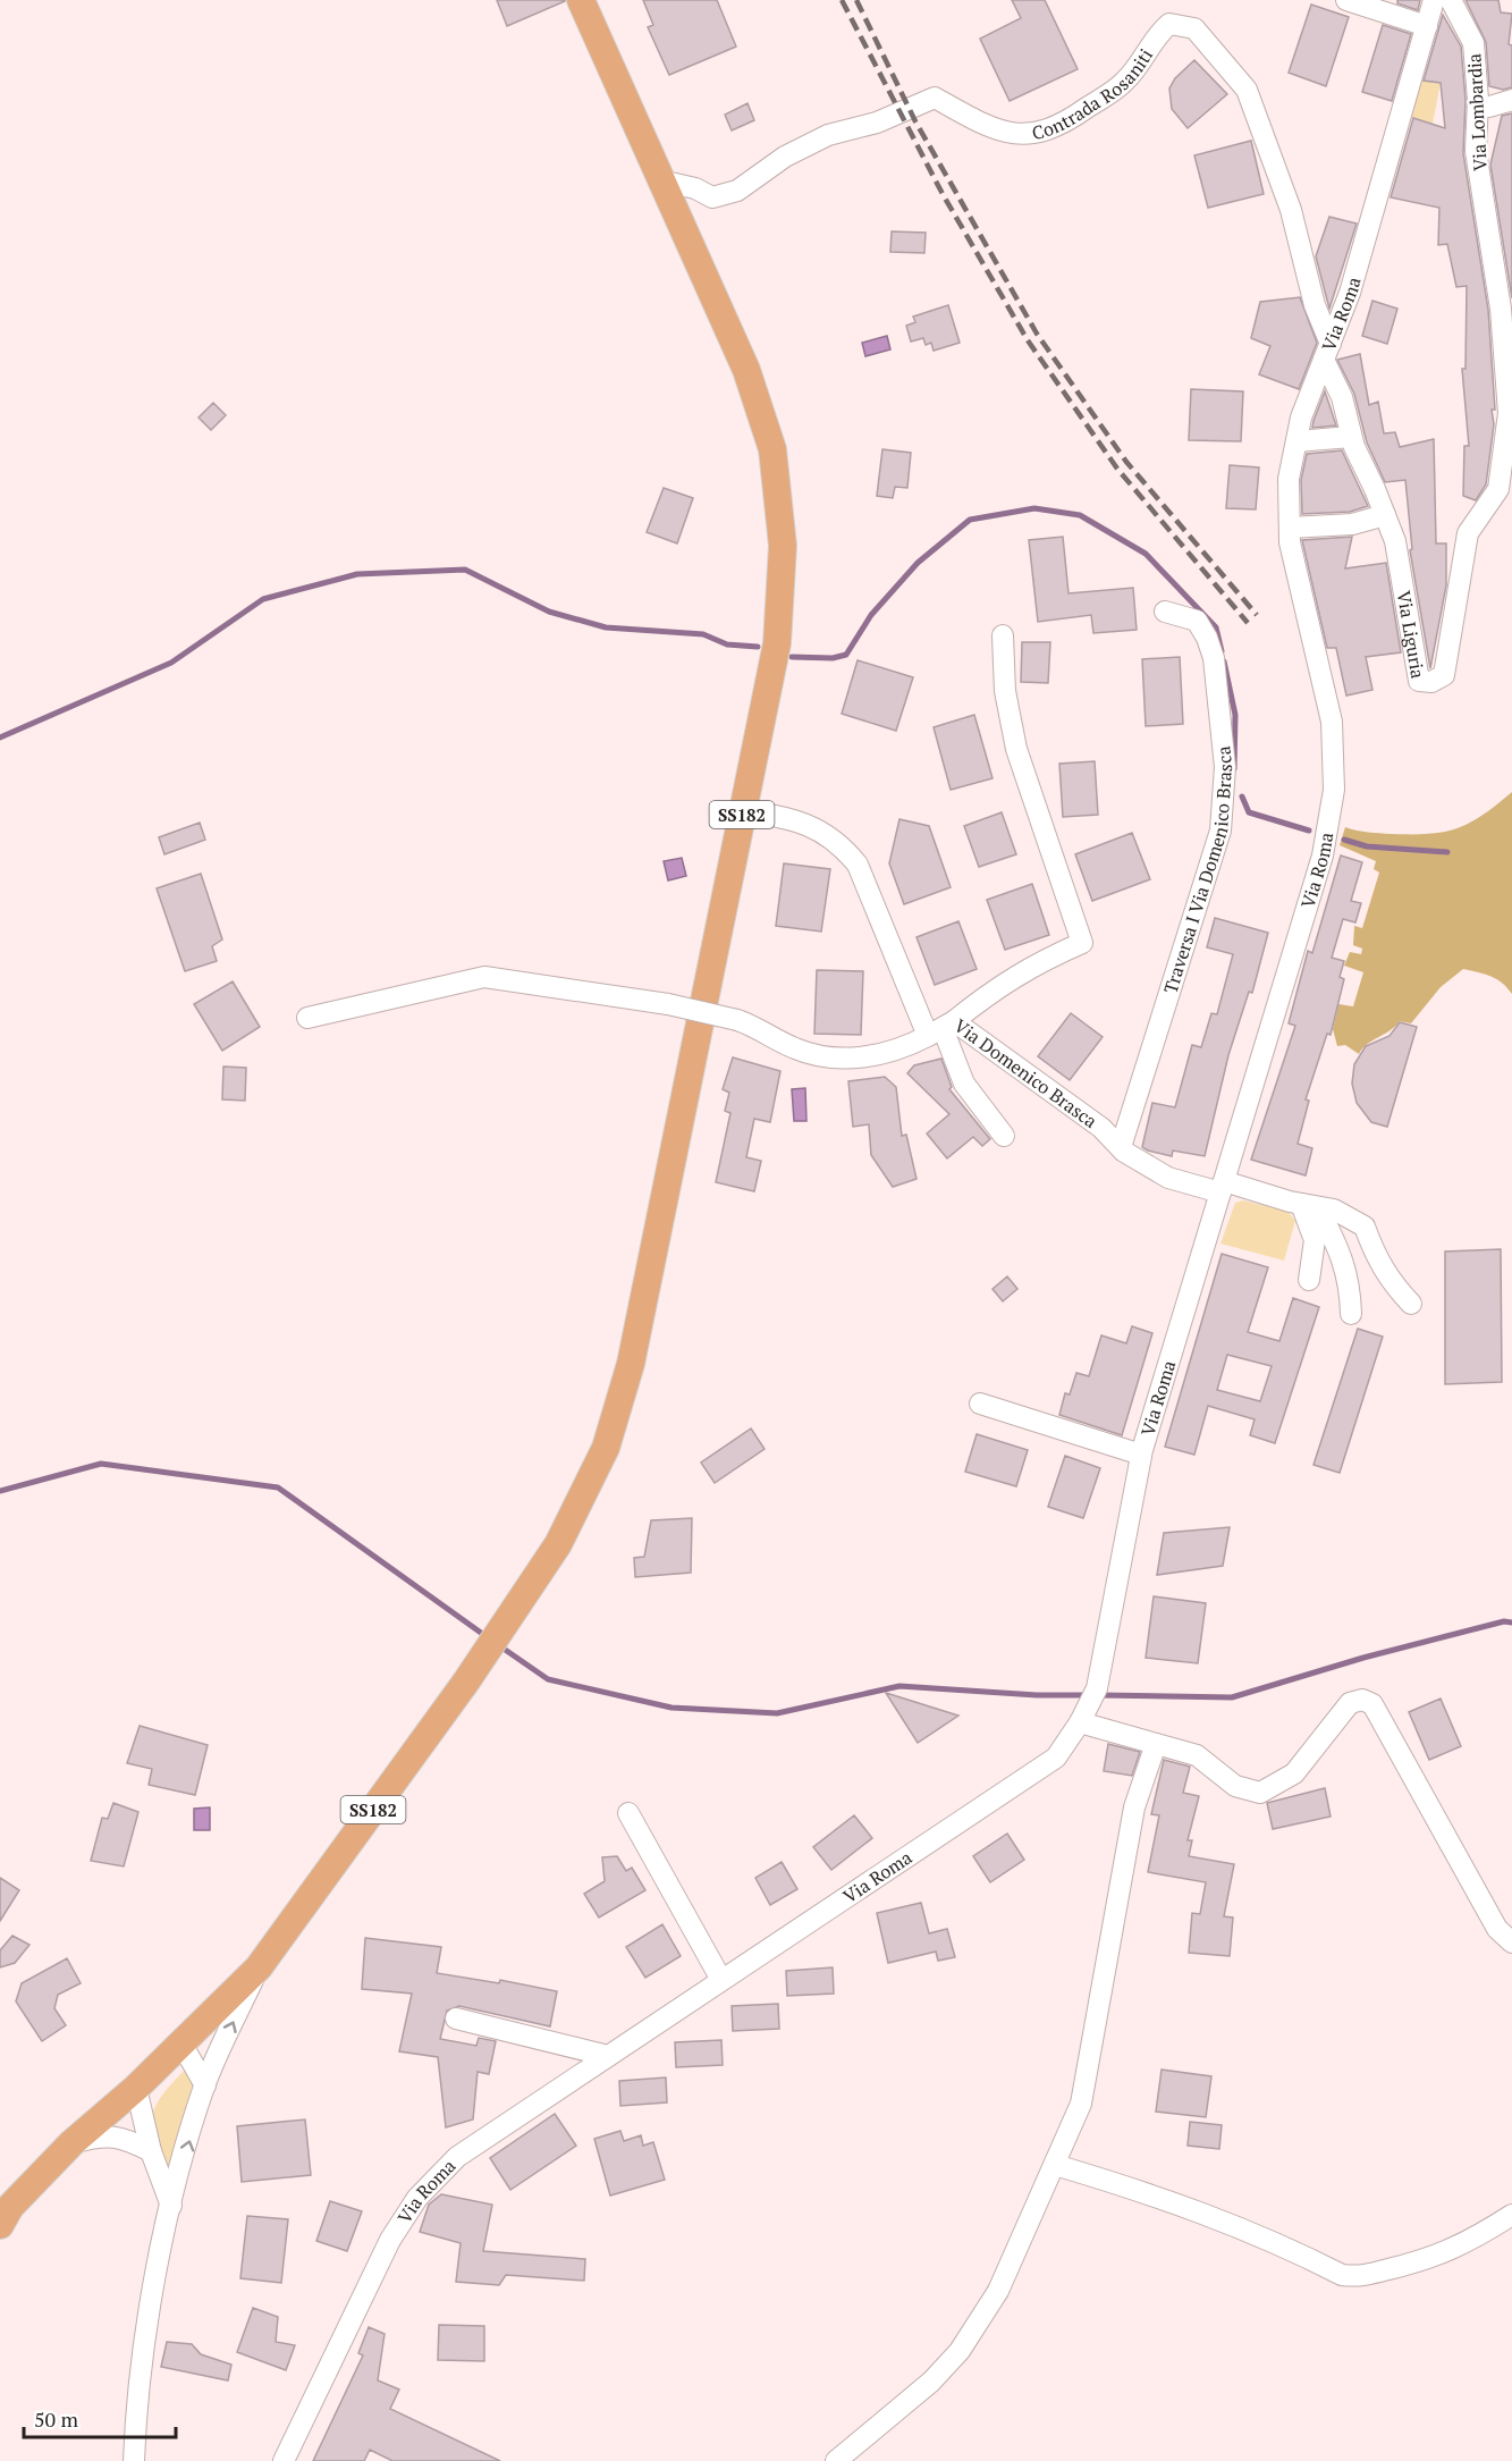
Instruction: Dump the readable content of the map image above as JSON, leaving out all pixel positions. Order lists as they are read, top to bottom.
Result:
{
  "streets": {
    "main road": ["SS182"],
    "street": [
      "Contrada Rosaniti",
      "Via Lombardia",
      "Via Roma",
      "Via Liguria",
      "Traversa I Via Domenico Brasca",
      "Via Domenico Brasca"
    ]
  },
  "crossings": [
    ["Contrada Rosaniti", "Via Roma"],
    ["Via Lombardia", "Via Liguria"],
    ["Via Roma", "Via Domenico Brasca"],
    ["SS182", "Via Domenico Brasca"],
    ["Traversa I Via Domenico Brasca", "Via Domenico Brasca"]
  ],
  "scale_bar": "50 m"
}
